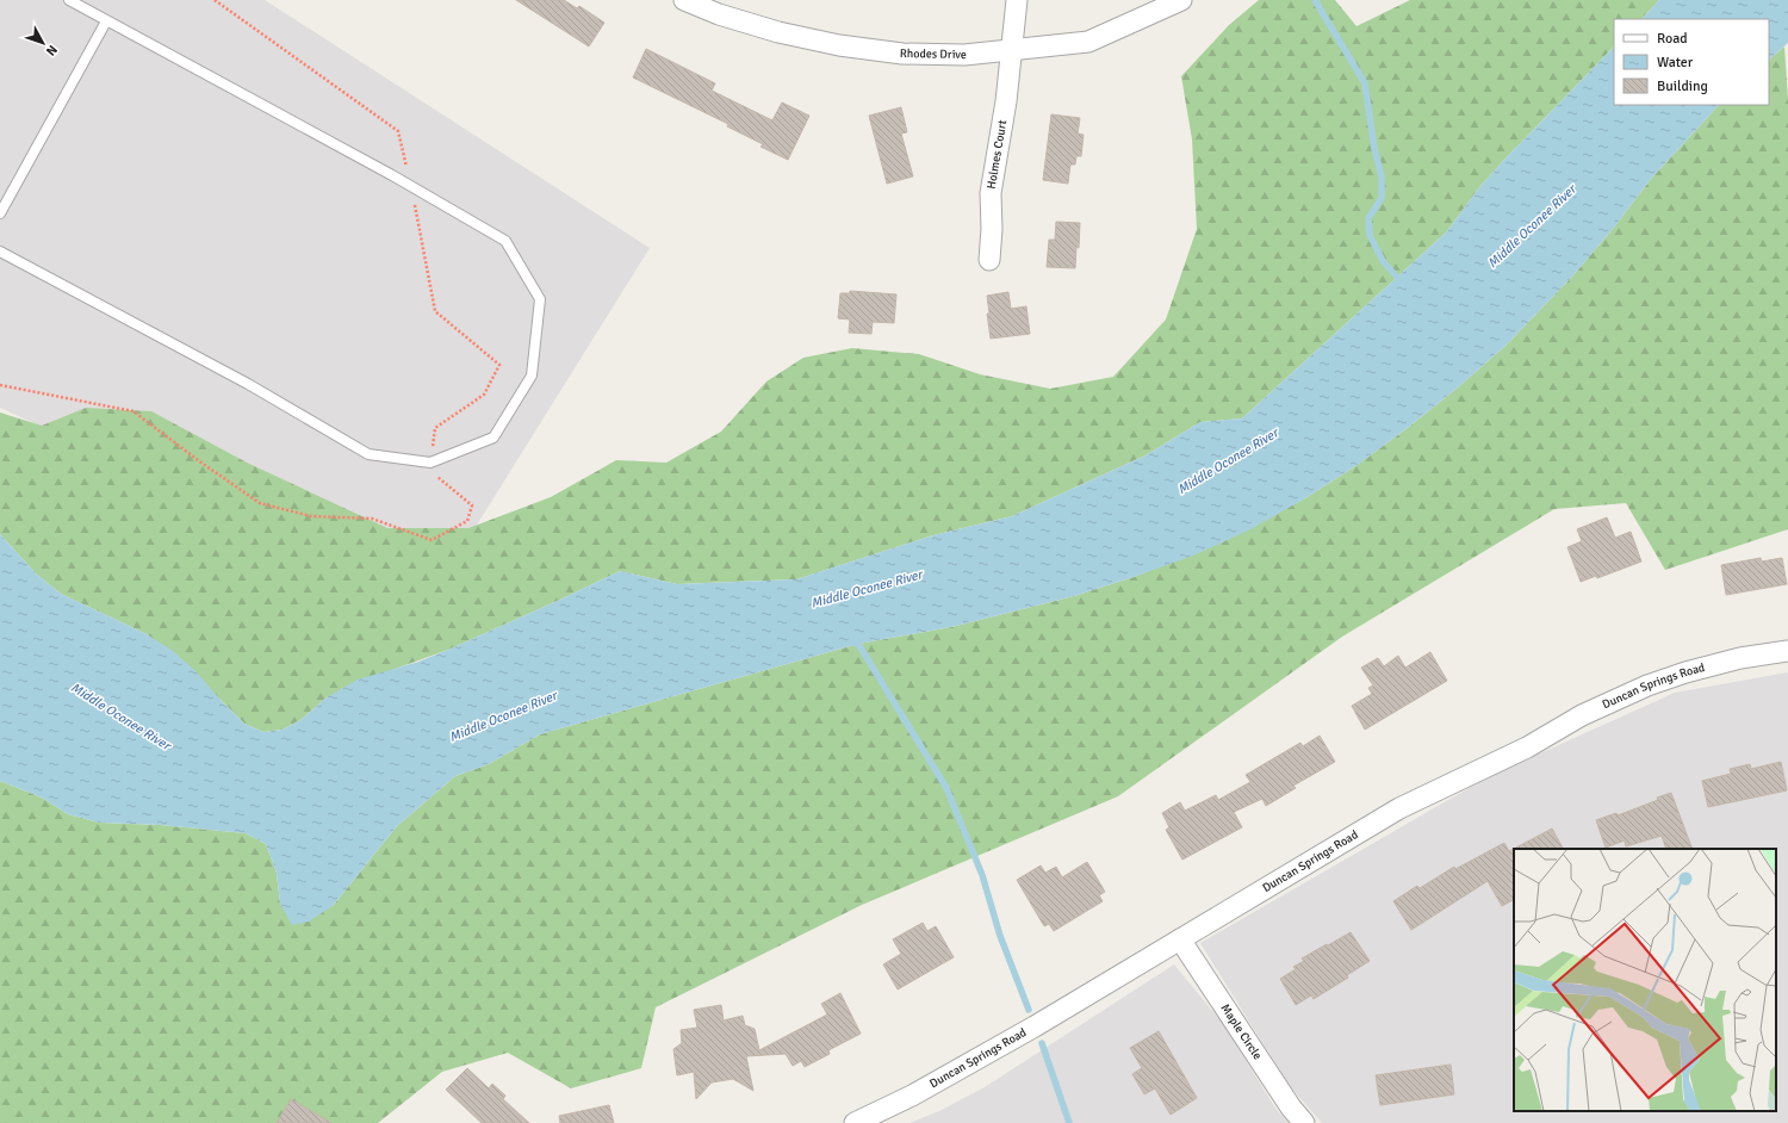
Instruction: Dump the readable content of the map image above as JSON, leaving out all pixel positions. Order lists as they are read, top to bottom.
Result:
{
  "streets": {
    "street": [
      "Rhodes Drive",
      "Holmes Court",
      "Duncan Springs Road",
      "Maple Circle"
    ]
  },
  "crossings": [
    ["Rhodes Drive", "Holmes Court"],
    ["Duncan Springs Road", "Maple Circle"]
  ],
  "water": ["Middle Oconee River"],
  "legend": ["Road", "Water", "Building"],
  "north": "bottom right"
}
